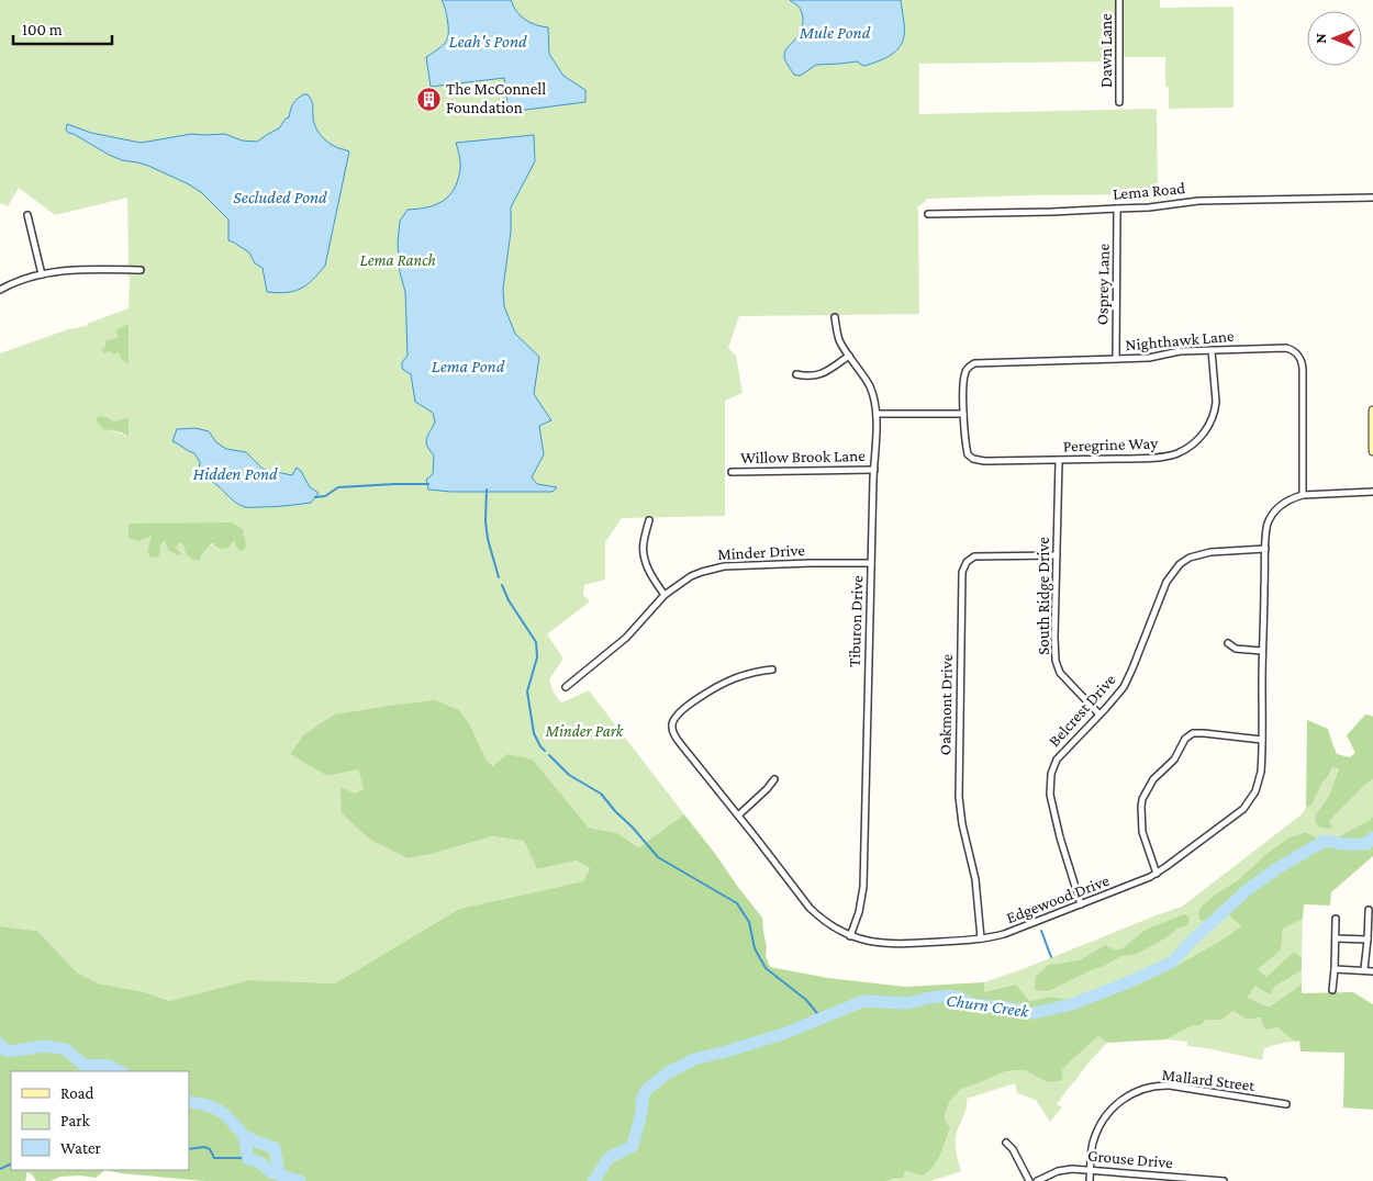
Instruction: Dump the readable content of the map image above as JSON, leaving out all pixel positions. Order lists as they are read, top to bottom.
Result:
{
  "streets": {
    "street": [
      "Dawn Lane",
      "Lema Road",
      "Osprey Lane",
      "Nighthawk Lane",
      "Peregrine Way",
      "Willow Brook Lane",
      "Minder Drive",
      "South Ridge Drive",
      "Tiburon Drive",
      "Oakmont Drive",
      "Belcrest Drive",
      "Edgewood Drive",
      "Mallard Street",
      "Grouse Drive"
    ]
  },
  "crossings": [
    ["Lema Road", "Osprey Lane"],
    ["Osprey Lane", "Nighthawk Lane"],
    ["Nighthawk Lane", "Peregrine Way"],
    ["Nighthawk Lane", "Edgewood Drive"],
    ["Peregrine Way", "South Ridge Drive"],
    ["Willow Brook Lane", "Tiburon Drive"],
    ["Minder Drive", "Tiburon Drive"],
    ["South Ridge Drive", "Oakmont Drive"],
    ["South Ridge Drive", "Belcrest Drive"],
    ["Tiburon Drive", "Edgewood Drive"],
    ["Oakmont Drive", "Edgewood Drive"],
    ["Belcrest Drive", "Edgewood Drive"],
    ["Mallard Street", "Grouse Drive"]
  ],
  "water": [
    "Mule Pond",
    "Leah's Pond",
    "Secluded Pond",
    "Lema Pond",
    "Hidden Pond",
    "Churn Creek"
  ],
  "parks": ["Lema Ranch", "Minder Park"],
  "places": {
    "building": ["The McConnell Foundation"]
  },
  "legend": ["Road", "Park", "Water"],
  "scale_bar": "100 m",
  "north": "left"
}
